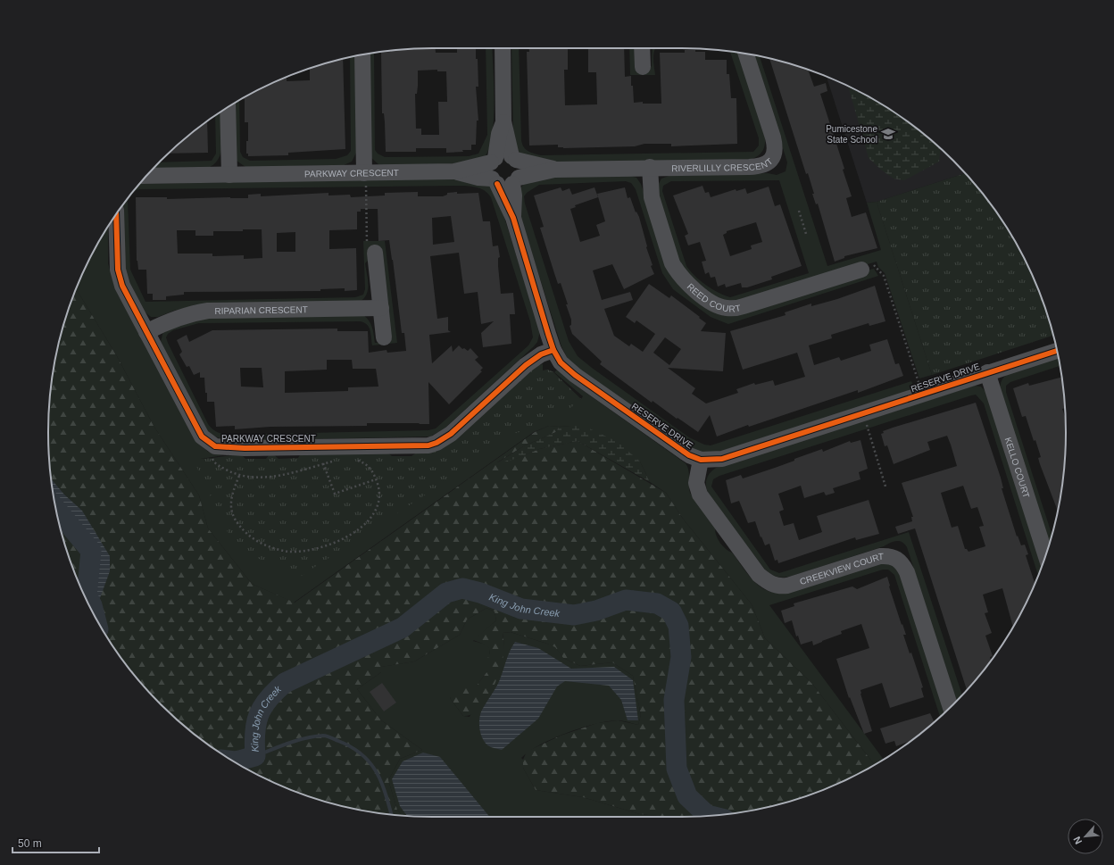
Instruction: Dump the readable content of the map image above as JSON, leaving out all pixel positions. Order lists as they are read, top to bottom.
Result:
{
  "streets": {
    "street": [
      "RIVERLILLY CRESCENT",
      "PARKWAY CRESCENT",
      "REED COURT",
      "RIPARIAN CRESCENT",
      "RESERVE DRIVE",
      "KELLO COURT",
      "CREEKVIEW COURT"
    ]
  },
  "crossings": [
    ["RIVERLILLY CRESCENT", "PARKWAY CRESCENT"],
    ["RIVERLILLY CRESCENT", "REED COURT"],
    ["RIVERLILLY CRESCENT", "RESERVE DRIVE"],
    ["PARKWAY CRESCENT", "RIPARIAN CRESCENT"],
    ["PARKWAY CRESCENT", "RESERVE DRIVE"],
    ["RESERVE DRIVE", "KELLO COURT"],
    ["RESERVE DRIVE", "CREEKVIEW COURT"]
  ],
  "water": ["King John Creek"],
  "places": {
    "school or university": ["Pumicestone State School"]
  },
  "scale_bar": "50 m",
  "north": "bottom left"
}
